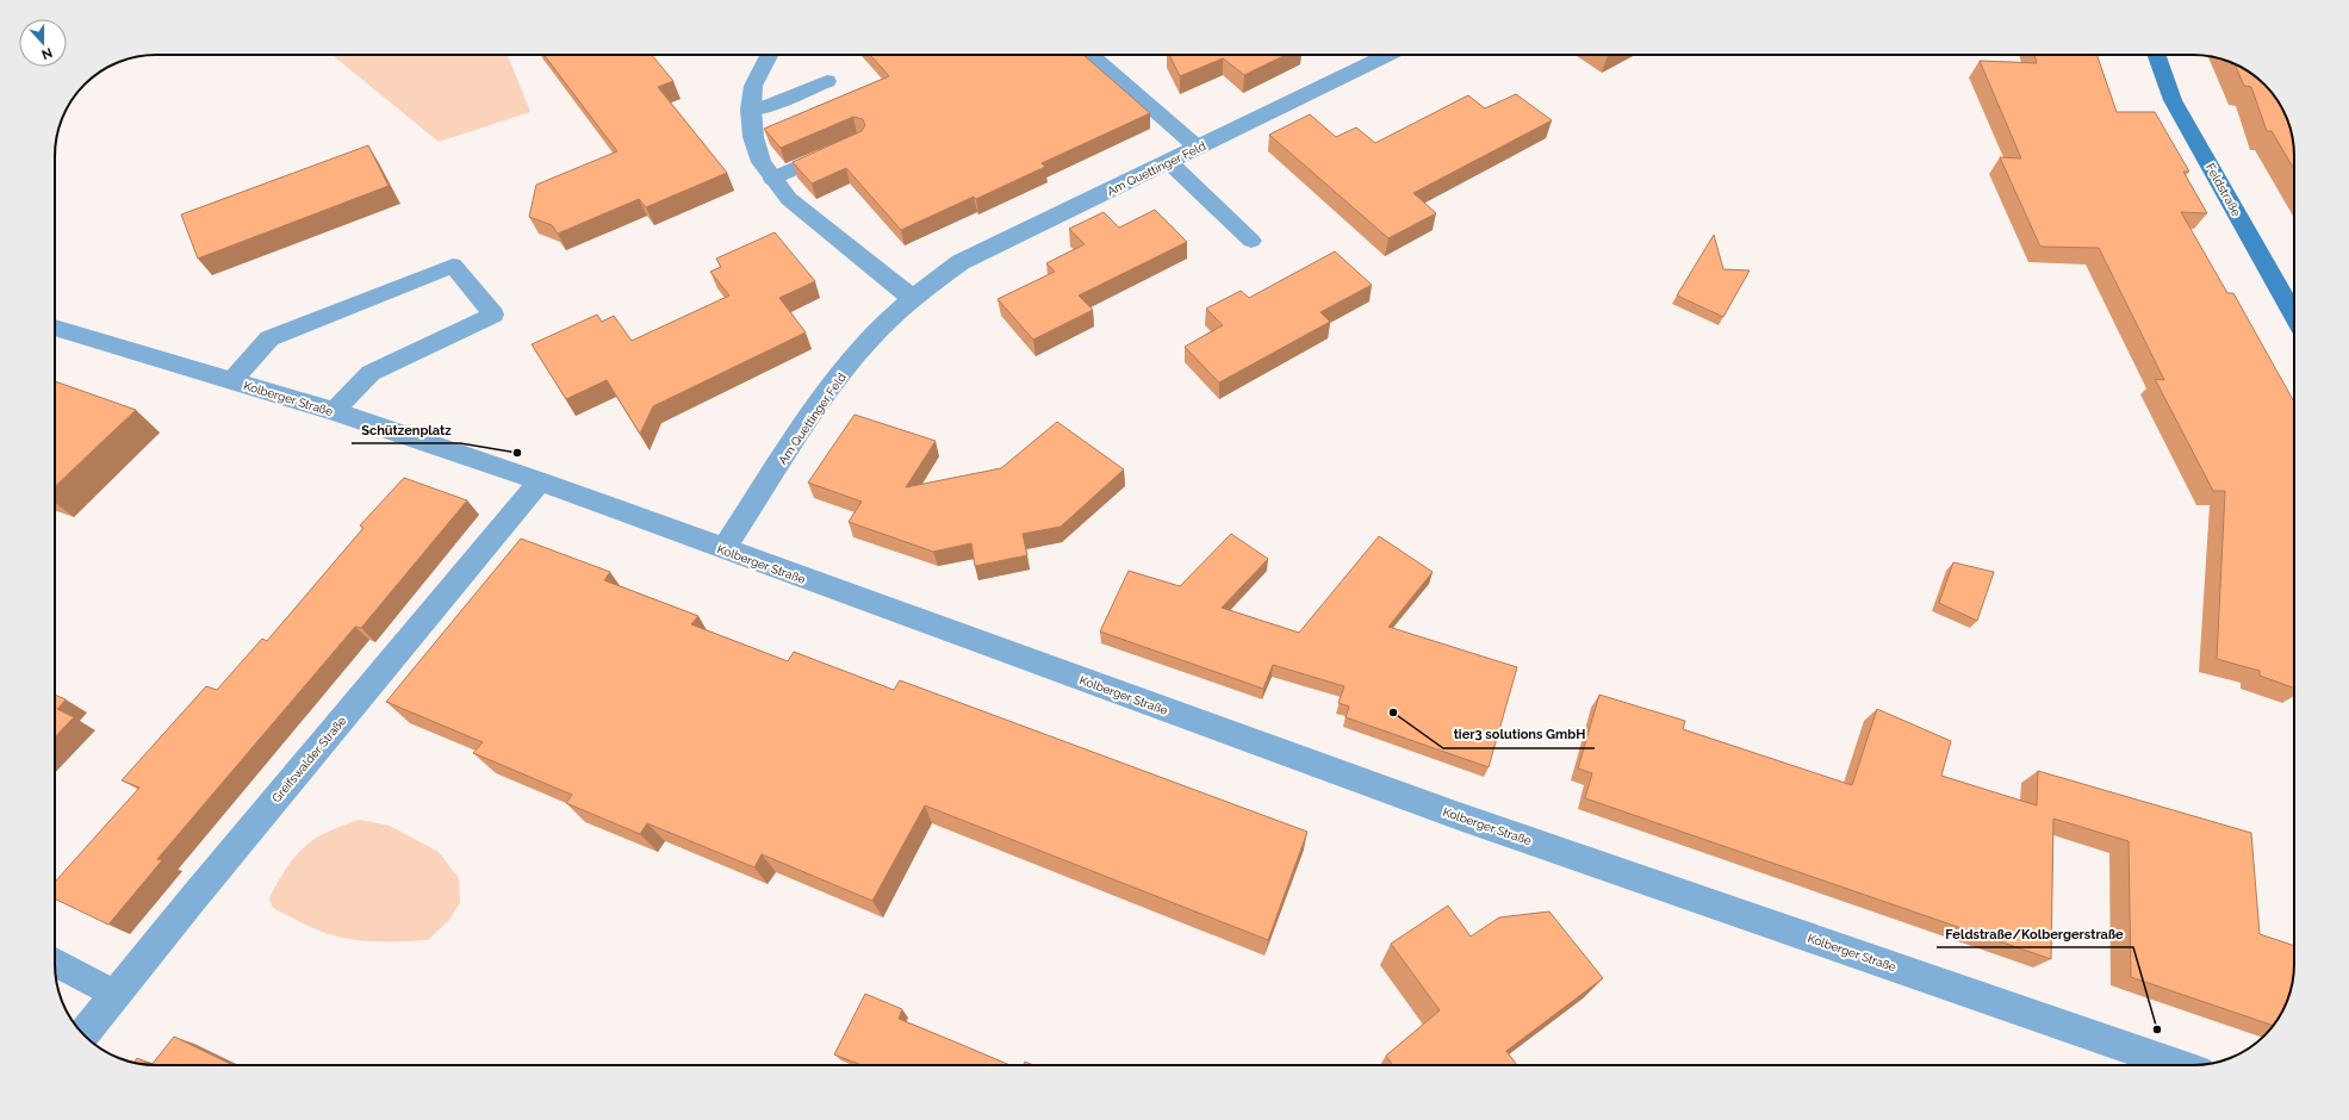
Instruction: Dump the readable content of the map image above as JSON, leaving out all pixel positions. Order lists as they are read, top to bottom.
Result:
{
  "streets": {
    "main road": ["Feldstraße"],
    "street": ["Am Quettinger Feld", "Kolberger Straße", "Greifswalder Straße"]
  },
  "crossings": [
    ["Am Quettinger Feld", "Kolberger Straße"],
    ["Kolberger Straße", "Greifswalder Straße"]
  ],
  "places": ["Schützenplatz", "tier3 solutions GmbH", "Feldstraße/Kolbergerstraße"],
  "north": "bottom"
}
